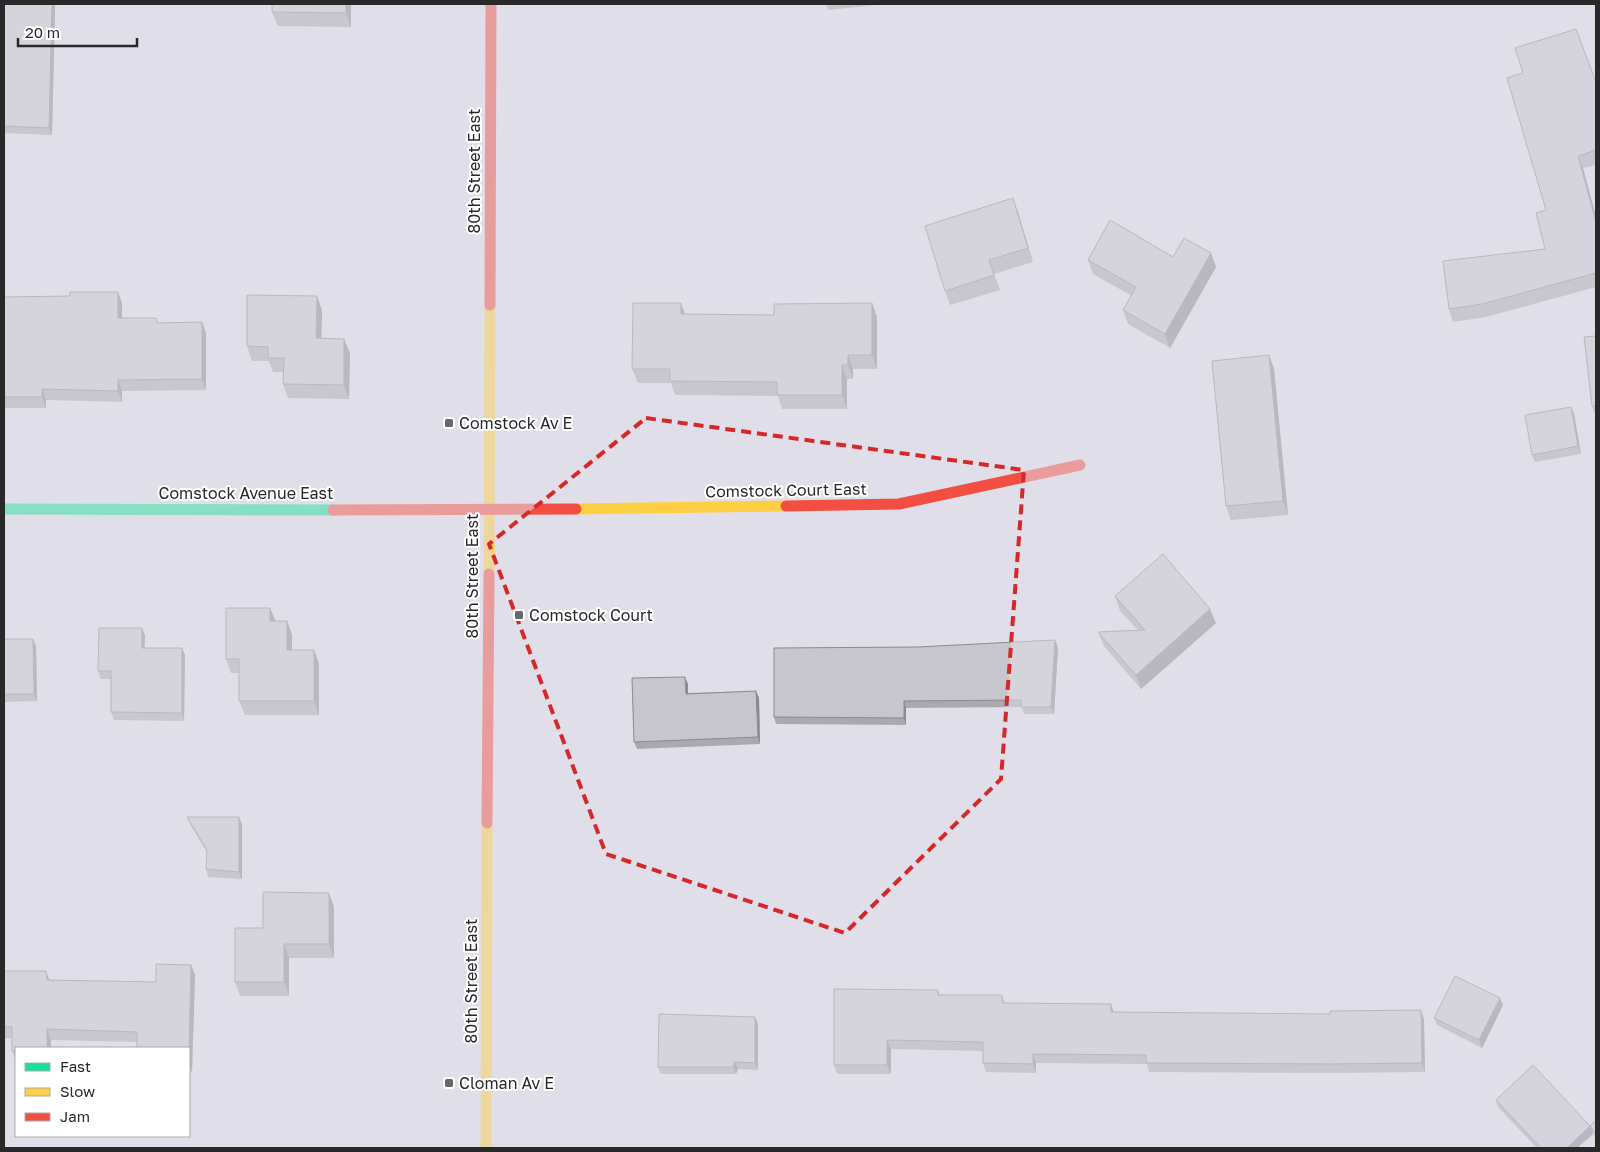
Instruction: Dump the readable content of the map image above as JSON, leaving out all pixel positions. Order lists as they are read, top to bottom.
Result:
{
  "streets": {
    "street": ["80th Street East", "Comstock Court East", "Comstock Avenue East"]
  },
  "crossings": [
    ["80th Street East", "Comstock Court East"],
    ["80th Street East", "Comstock Avenue East"],
    ["Comstock Court East", "Comstock Avenue East"]
  ],
  "places": {
    "transit": ["Comstock Av E", "Comstock Court", "Cloman Av E"]
  },
  "legend": ["Fast", "Slow", "Jam"],
  "scale_bar": "20 m"
}
